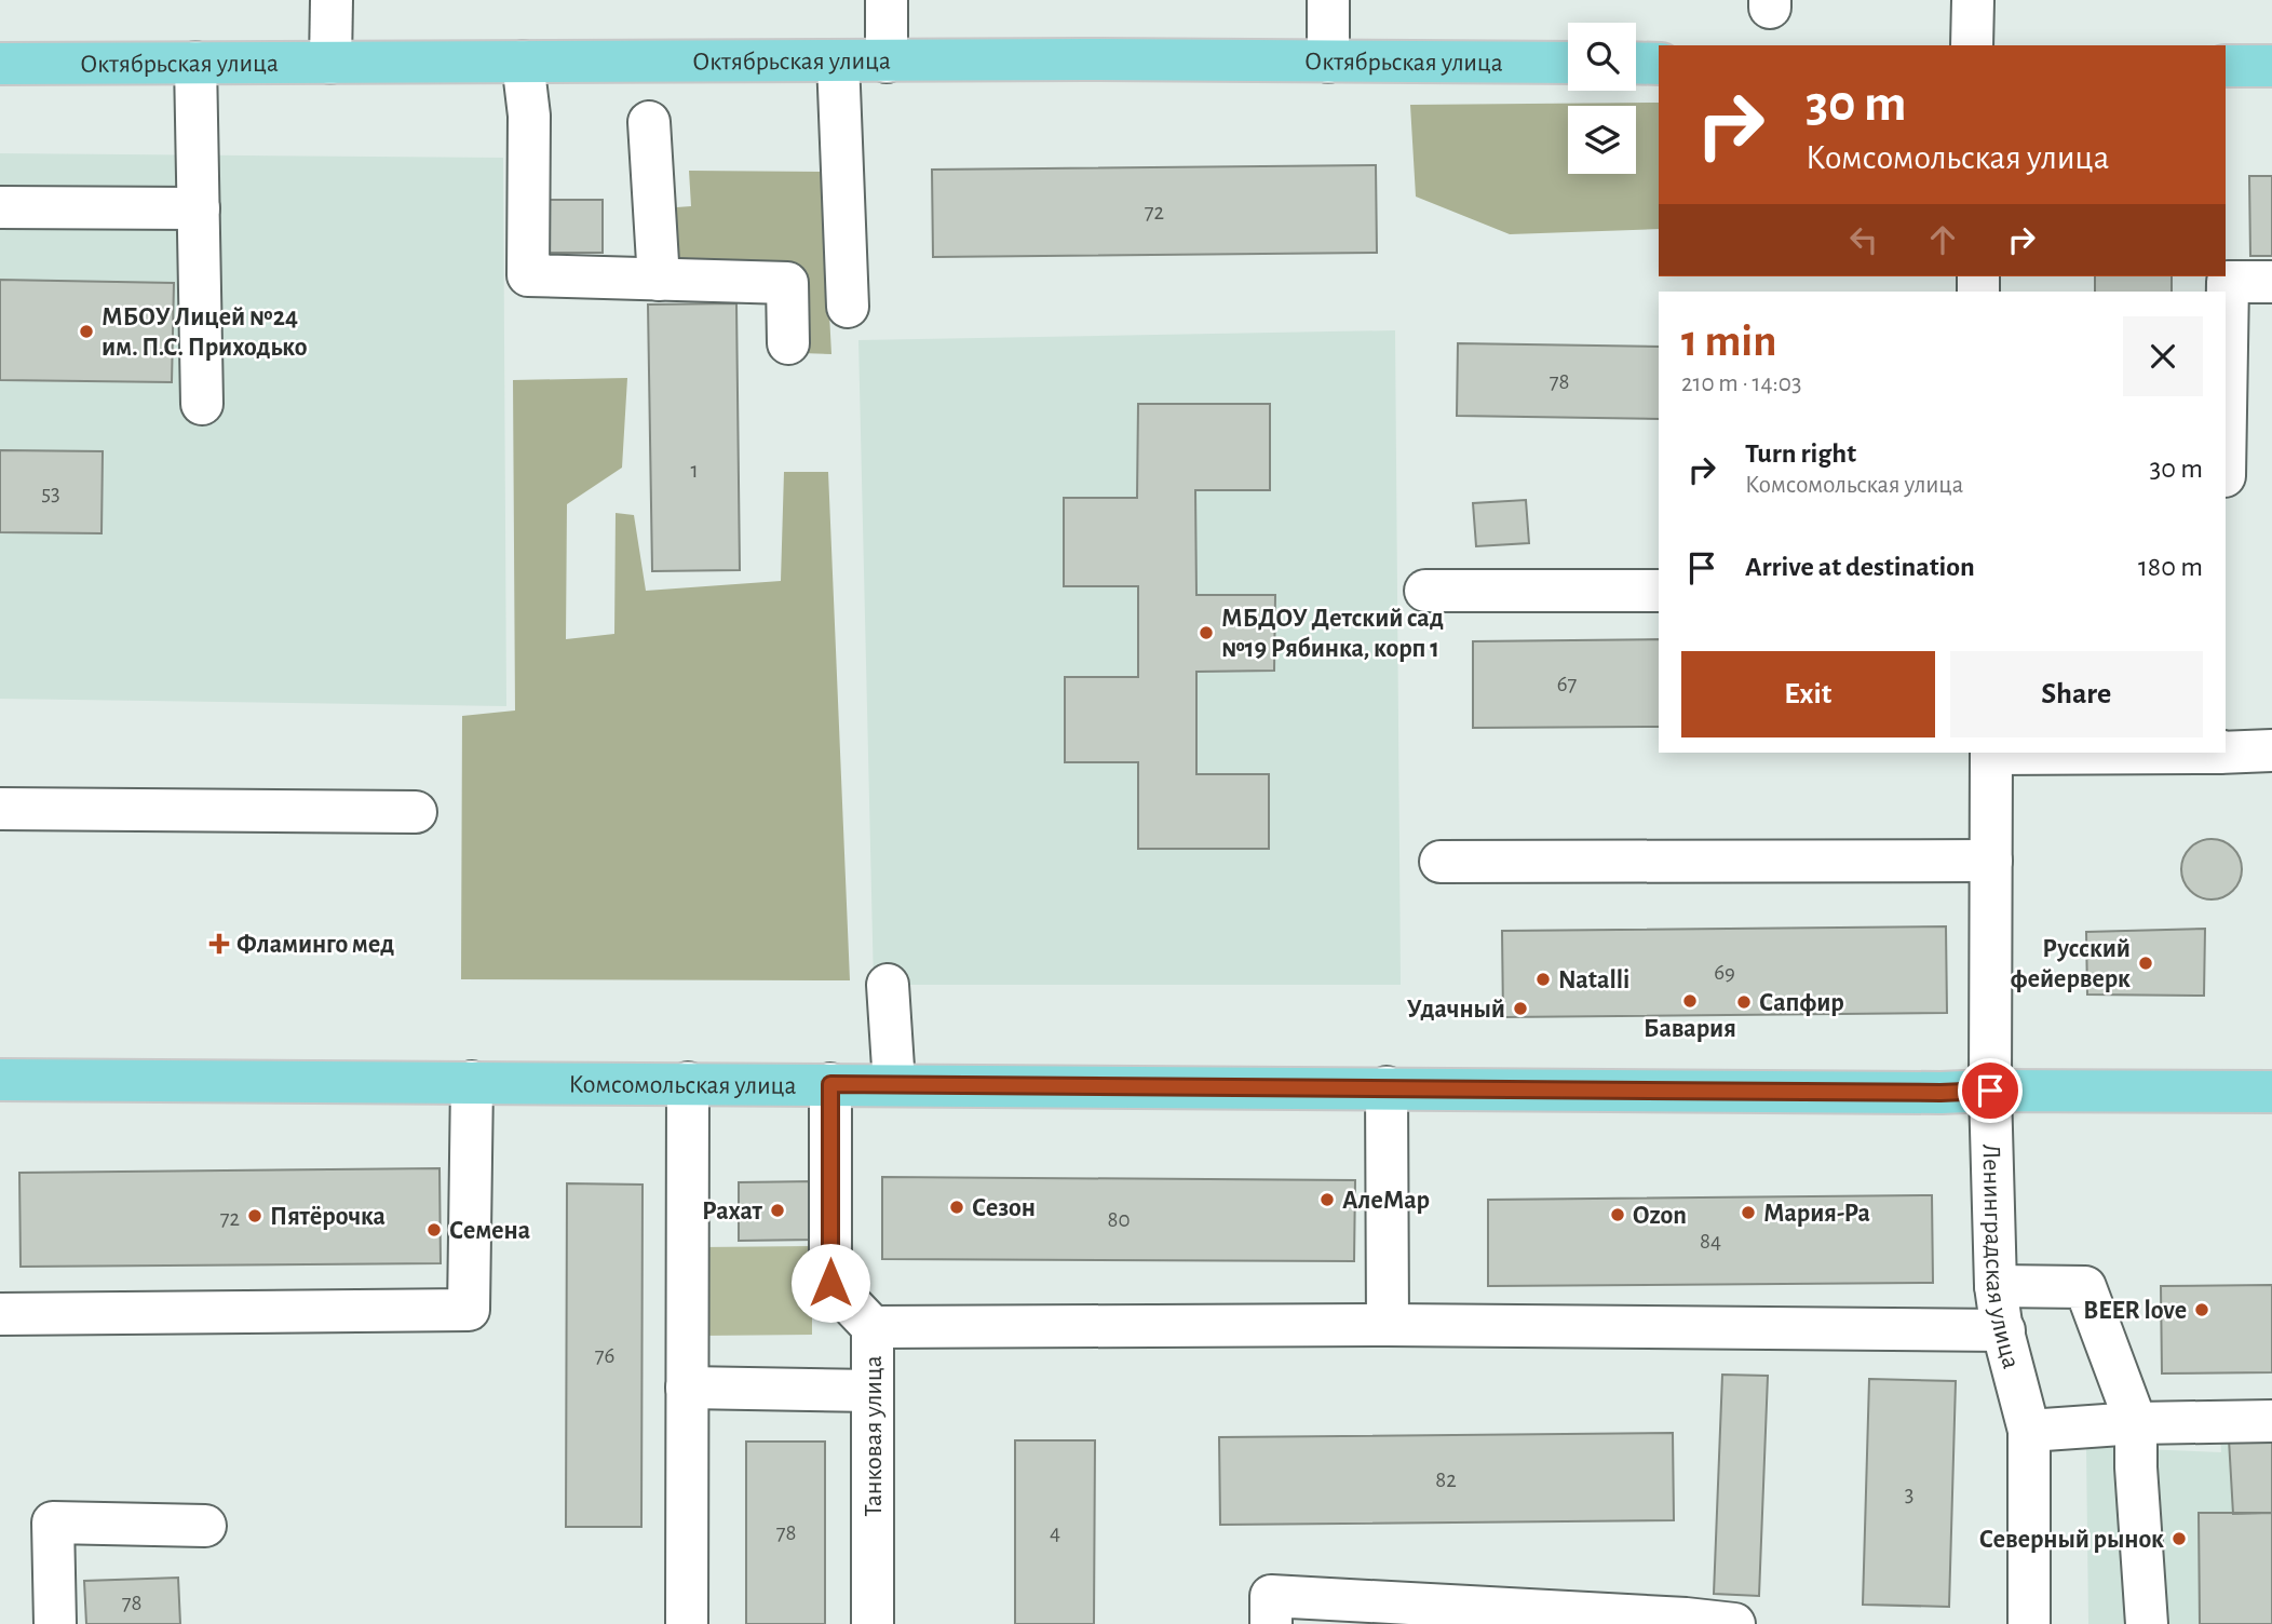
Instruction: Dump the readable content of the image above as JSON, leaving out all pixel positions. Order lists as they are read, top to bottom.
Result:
{
  "streets": {
    "main road": ["Октябрьская улица", "Комсомольская улица"],
    "street": ["Ленинградская улица", "Танковая улица"]
  },
  "crossings": [
    ["Комсомольская улица", "Ленинградская улица"],
    ["Комсомольская улица", "Танковая улица"]
  ],
  "places": {
    "other": [
      "МБОУ Лицей №24 им. П.С. Приходько",
      "МБДОУ Детский сад №19 Рябинка, корп 1",
      "Русский фейерверк",
      "Natalli",
      "Бавария",
      "Сапфир",
      "Удачный",
      "АлеМар",
      "Сезон",
      "Рахат",
      "Мария-Ра",
      "Ozon",
      "Пятёрочка",
      "Семена",
      "BEER love",
      "Северный рынок"
    ],
    "health": ["Фламинго мед"]
  },
  "house_numbers": [
    "72",
    "78",
    "1",
    "53",
    "67",
    "69",
    "72",
    "80",
    "84",
    "76",
    "82",
    "3",
    "78",
    "4",
    "78"
  ],
  "page": {
    "turn": ["30 m", "Комсомольская улица"],
    "heading": ["1 min", "210 m · 14:03"],
    "list": [
      {
        "name": "Turn right",
        "note": "Комсомольская улица",
        "value": "30 m"
      },
      {
        "name": "Arrive at destination",
        "value": "180 m"
      }
    ],
    "buttons": ["Exit", "Share"]
  }
}
